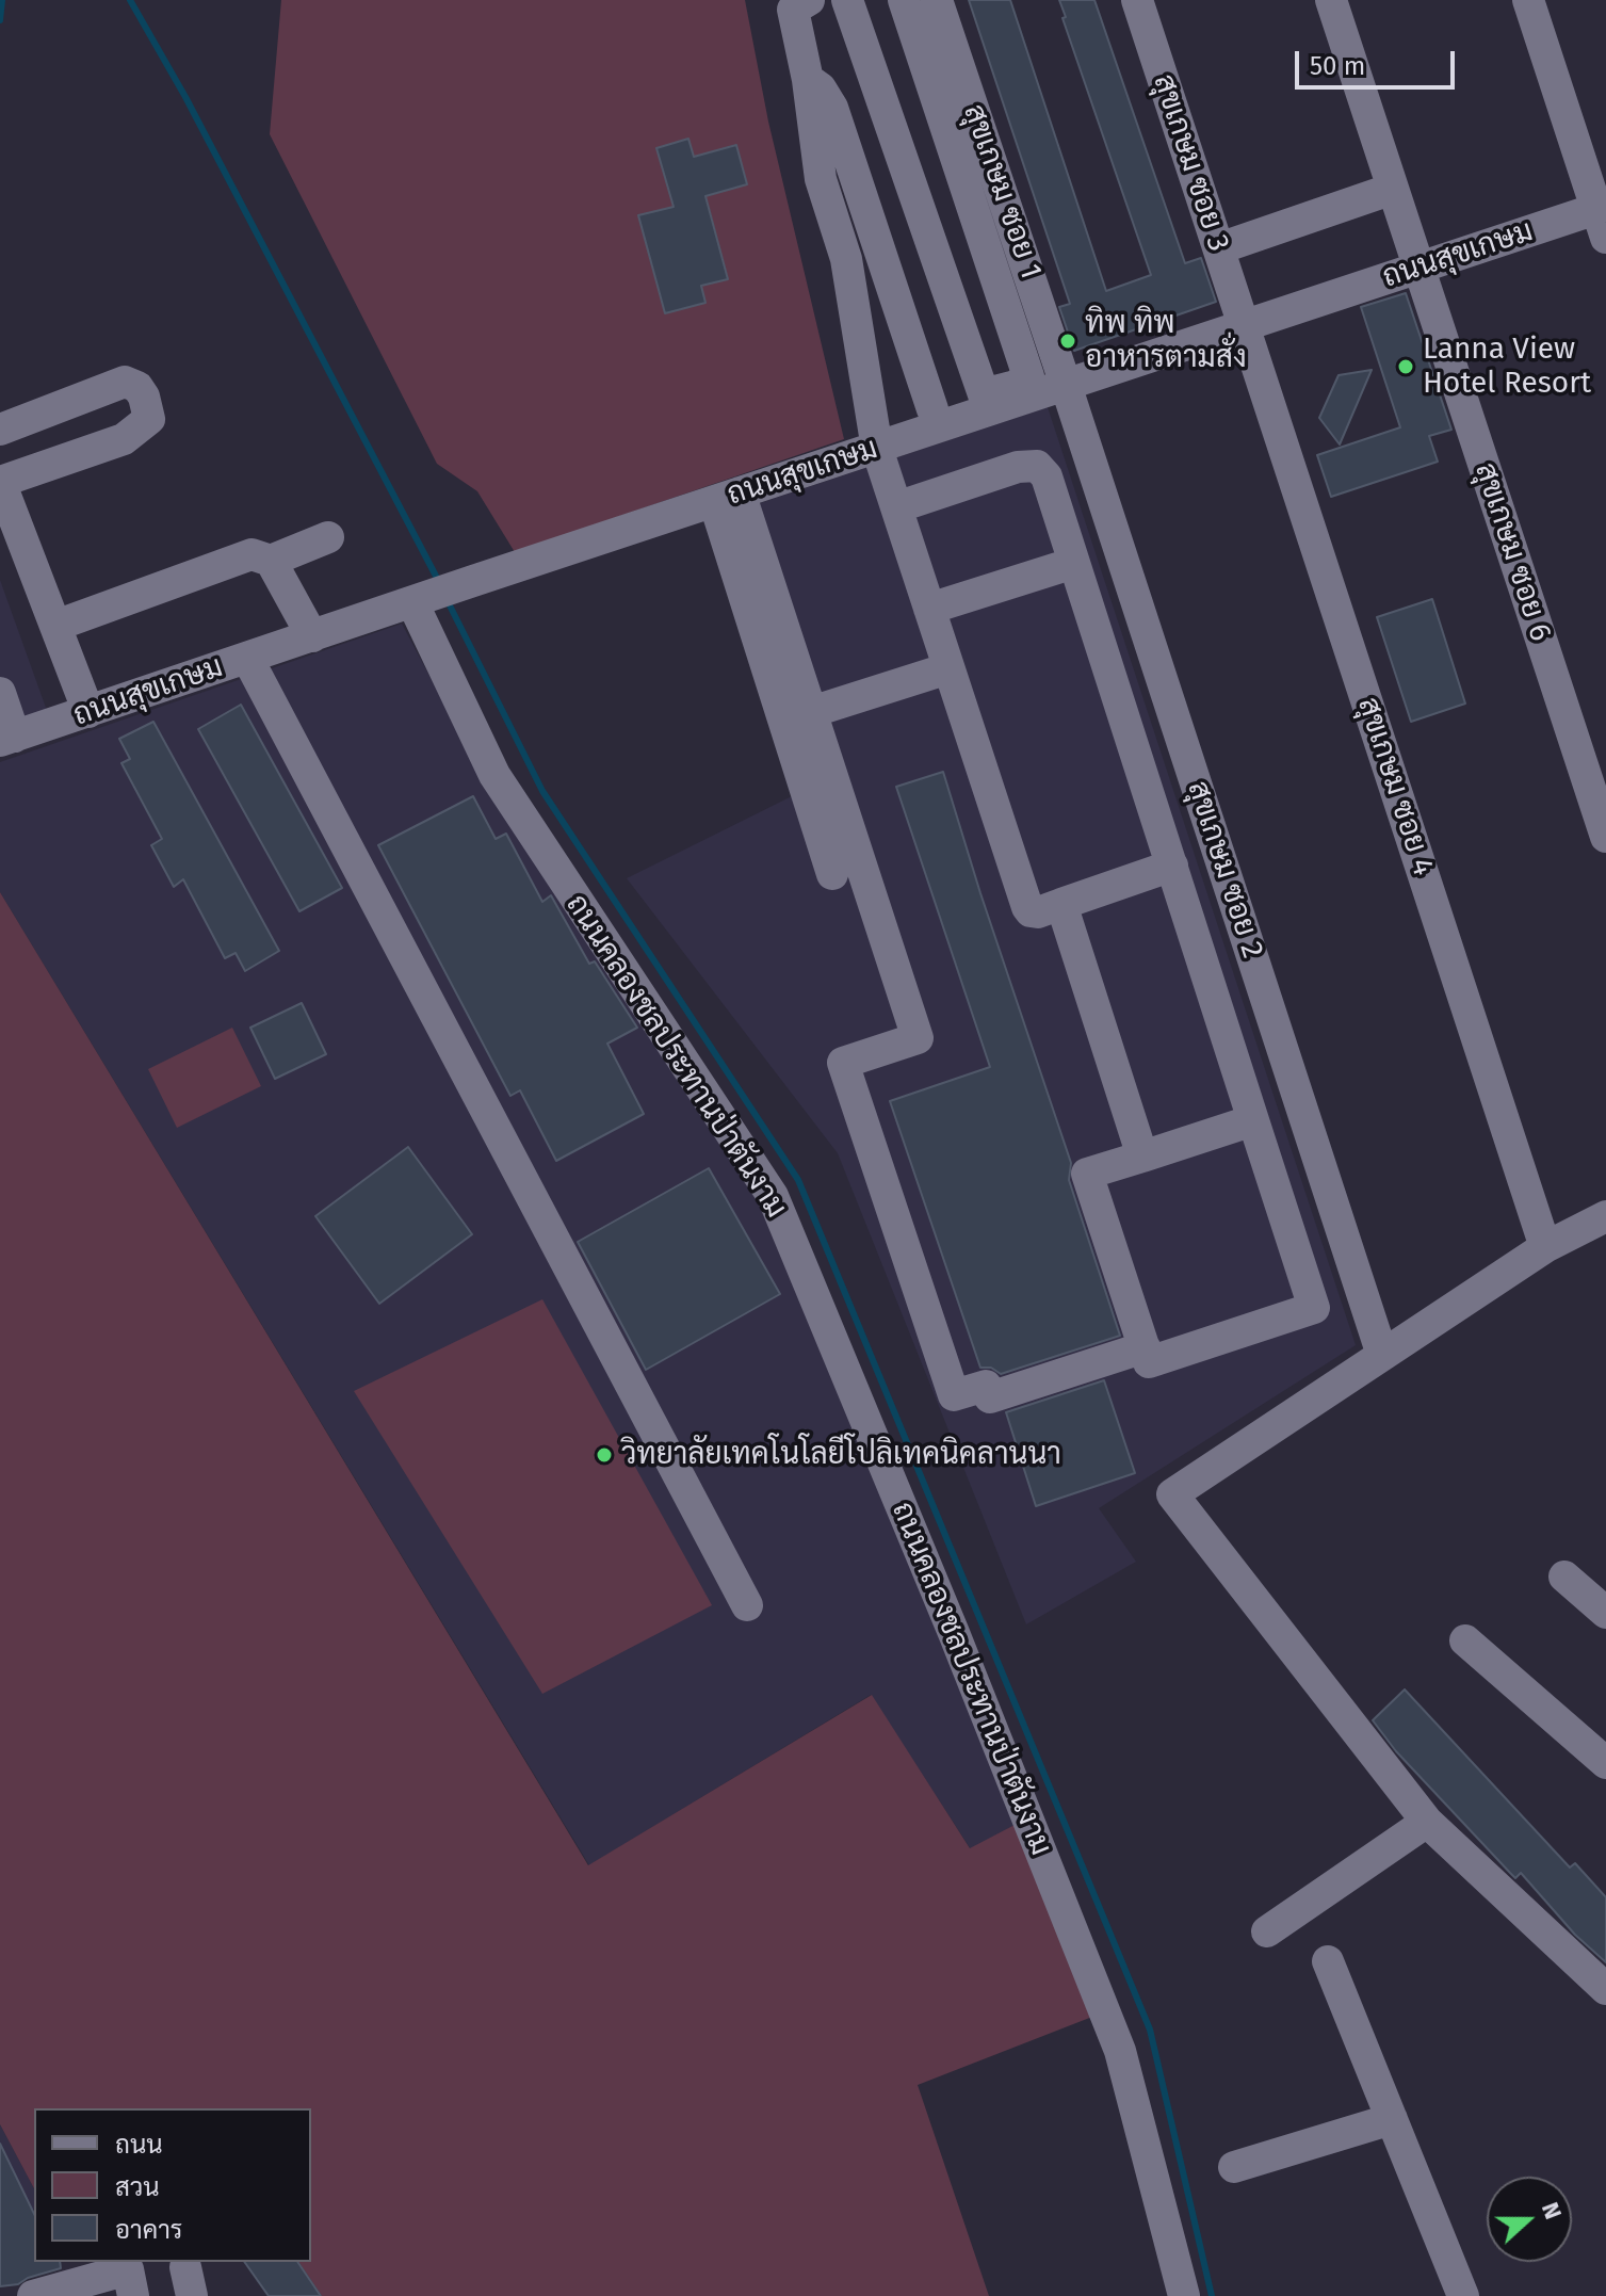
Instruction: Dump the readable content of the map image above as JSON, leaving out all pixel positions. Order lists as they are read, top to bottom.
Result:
{
  "streets": {
    "street": [
      "สุขเกษม ซอย 3",
      "สุขเกษม ซอย 1",
      "ถนนสุขเกษม",
      "สุขเกษม ซอย 6",
      "สุขเกษม ซอย 4",
      "สุขเกษม ซอย 2",
      "ถนนคลองชลประทานป่าตันงาม"
    ]
  },
  "crossings": [
    ["สุขเกษม ซอย 3", "ถนนสุขเกษม"],
    ["สุขเกษม ซอย 3", "สุขเกษม ซอย 4"],
    ["สุขเกษม ซอย 1", "ถนนสุขเกษม"],
    ["สุขเกษม ซอย 1", "สุขเกษม ซอย 2"],
    ["ถนนสุขเกษม", "สุขเกษม ซอย 6"],
    ["ถนนสุขเกษม", "สุขเกษม ซอย 4"],
    ["ถนนสุขเกษม", "สุขเกษม ซอย 2"],
    ["ถนนสุขเกษม", "ถนนคลองชลประทานป่าตันงาม"]
  ],
  "places": ["ทิพ ทิพ อาหารตามสั่ง", "Lanna View Hotel Resort", "วิทยาลัยเทคโนโลยีโปลิเทคนิคลานนา"],
  "legend": ["ถนน", "สวน", "อาคาร"],
  "scale_bar": "50 m",
  "north": "right"
}
